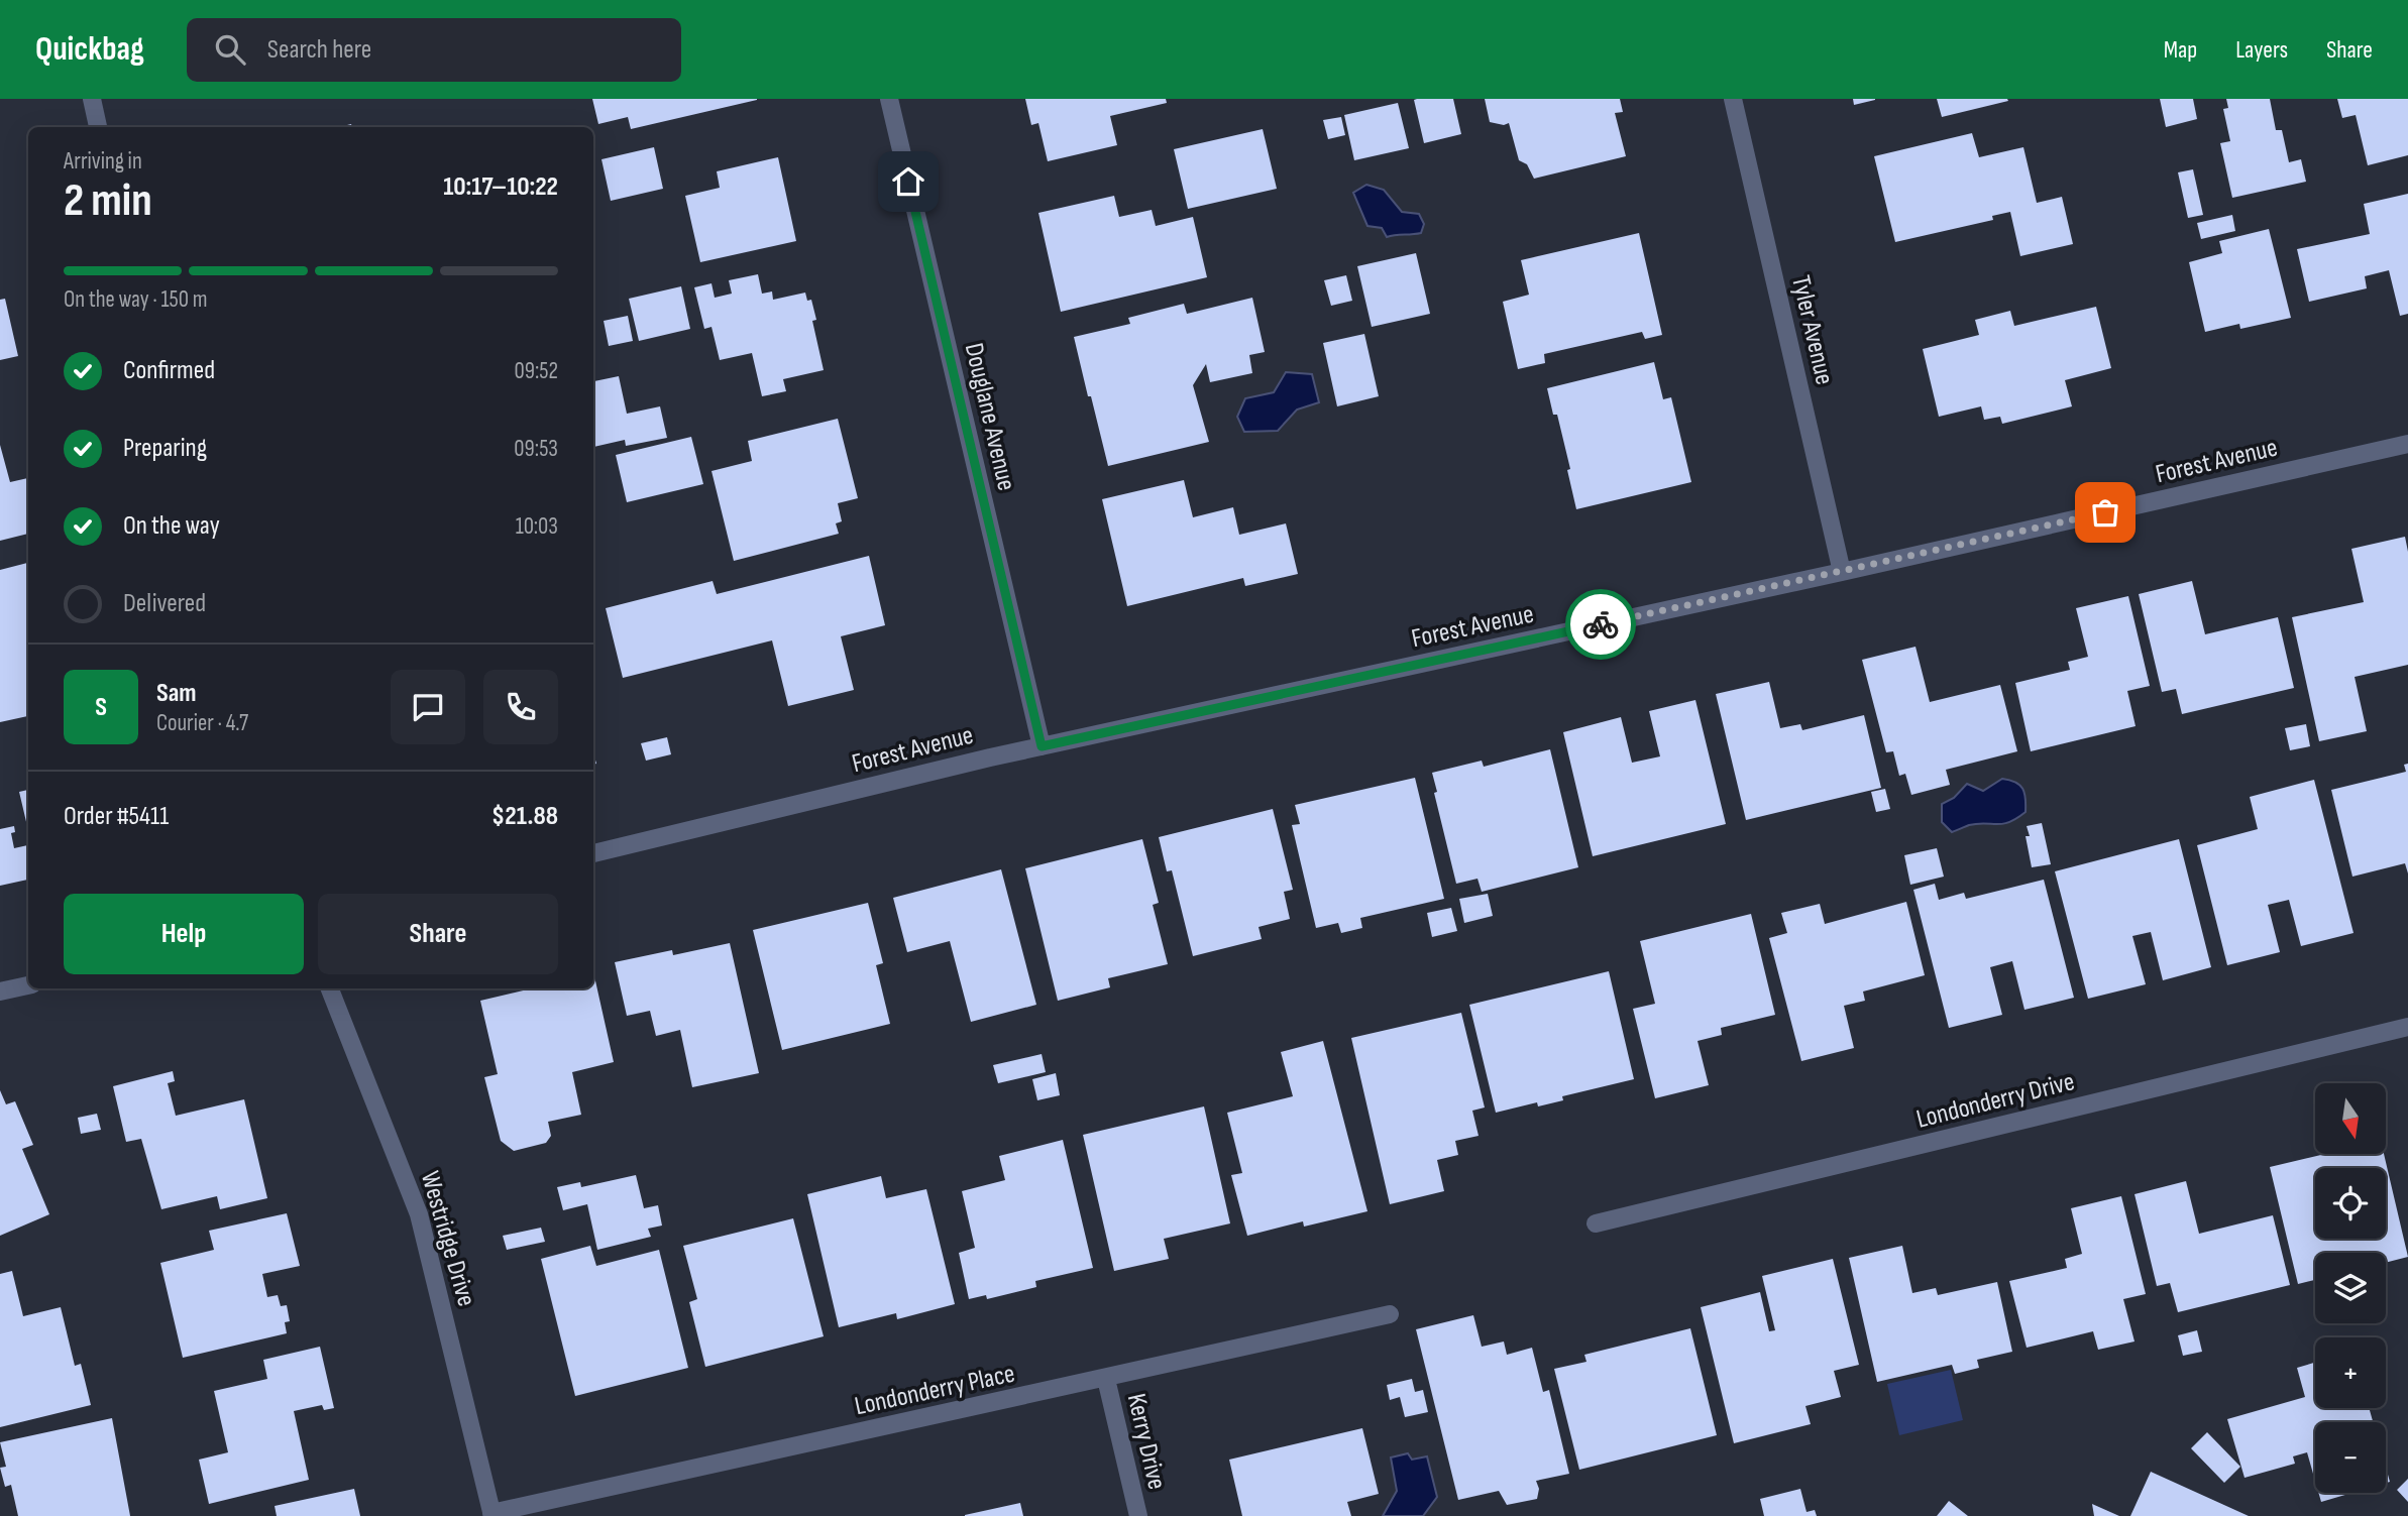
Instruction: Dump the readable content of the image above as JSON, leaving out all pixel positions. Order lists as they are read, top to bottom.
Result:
{
  "streets": {
    "street": [
      "Tyler Avenue",
      "Douglane Avenue",
      "Forest Avenue",
      "Londonderry Drive",
      "Westridge Drive",
      "Londonderry Place",
      "Kerry Drive"
    ]
  },
  "crossings": [
    ["Tyler Avenue", "Forest Avenue"],
    ["Douglane Avenue", "Forest Avenue"],
    ["Westridge Drive", "Londonderry Place"],
    ["Londonderry Place", "Kerry Drive"]
  ],
  "north": "bottom",
  "page": {
    "header": "Quickbag",
    "search": "Search here",
    "nav": ["Map", "Layers", "Share"],
    "heading": ["2 min", "Arriving in", "10:17–10:22"],
    "panel": [
      "Sam",
      "Courier · 4.7",
      "Order #5411",
      "$21.88"
    ],
    "bar": "On the way · 150 m",
    "list": [
      ["Confirmed", "09:52"],
      ["Preparing", "09:53"],
      ["On the way", "10:03"],
      "Delivered"
    ],
    "round": "S",
    "buttons": ["Help", "Share"],
    "map_buttons": ["+", "−"]
  }
}
